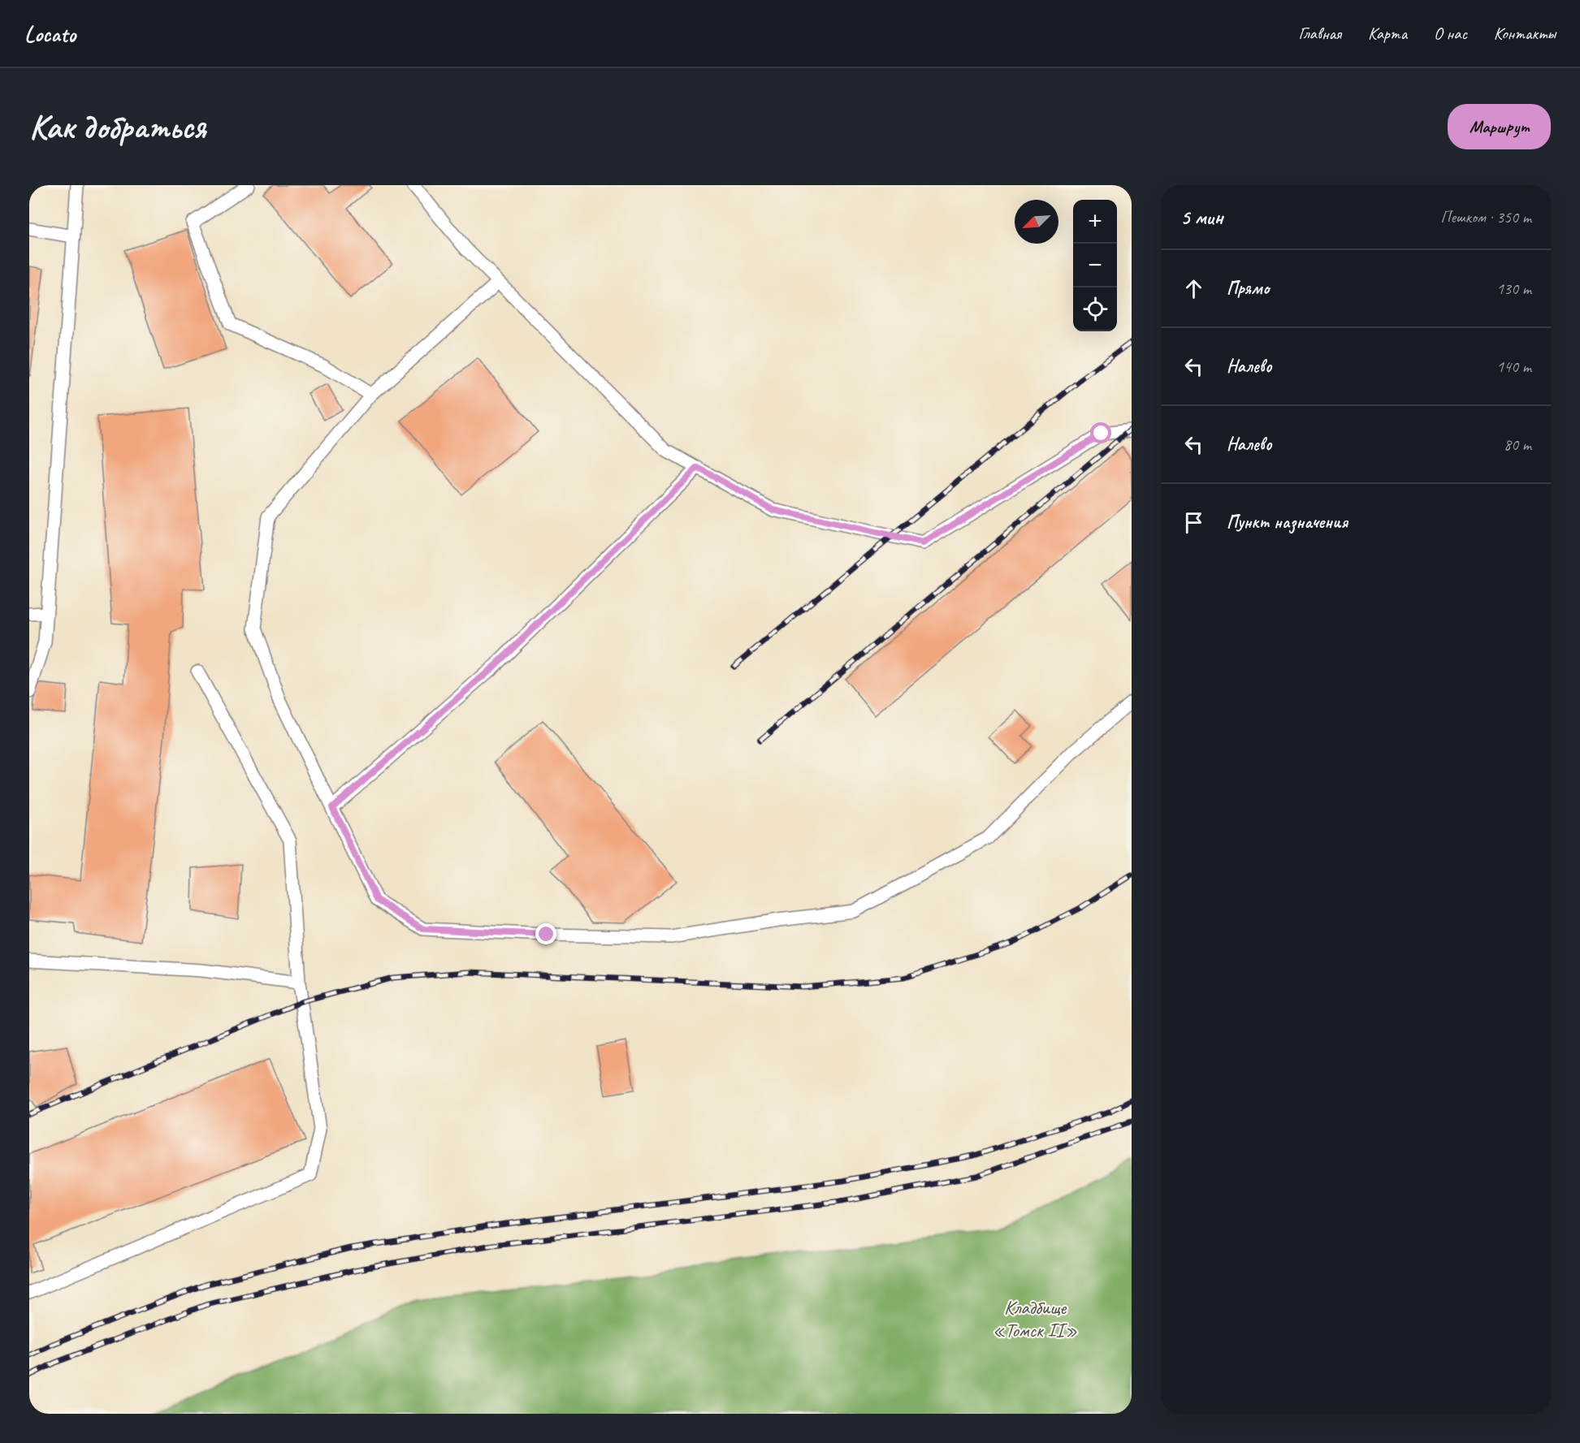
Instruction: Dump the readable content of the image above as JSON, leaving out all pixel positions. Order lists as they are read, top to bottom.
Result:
{
  "parks": ["Кладбище «Томск II»"],
  "north": "bottom left",
  "page": {
    "header": "Locato",
    "nav": [
      "Главная",
      "Карта",
      "О нас",
      "Контакты"
    ],
    "buttons": "Маршрут",
    "title": "Как добраться",
    "heading": ["5 мин", "Пешком · 350 m"],
    "map_buttons": ["+", "−"],
    "list": [
      ["Прямо", "130 m"],
      ["Налево", "140 m"],
      ["Налево", "80 m"],
      "Пункт назначения"
    ]
  }
}
